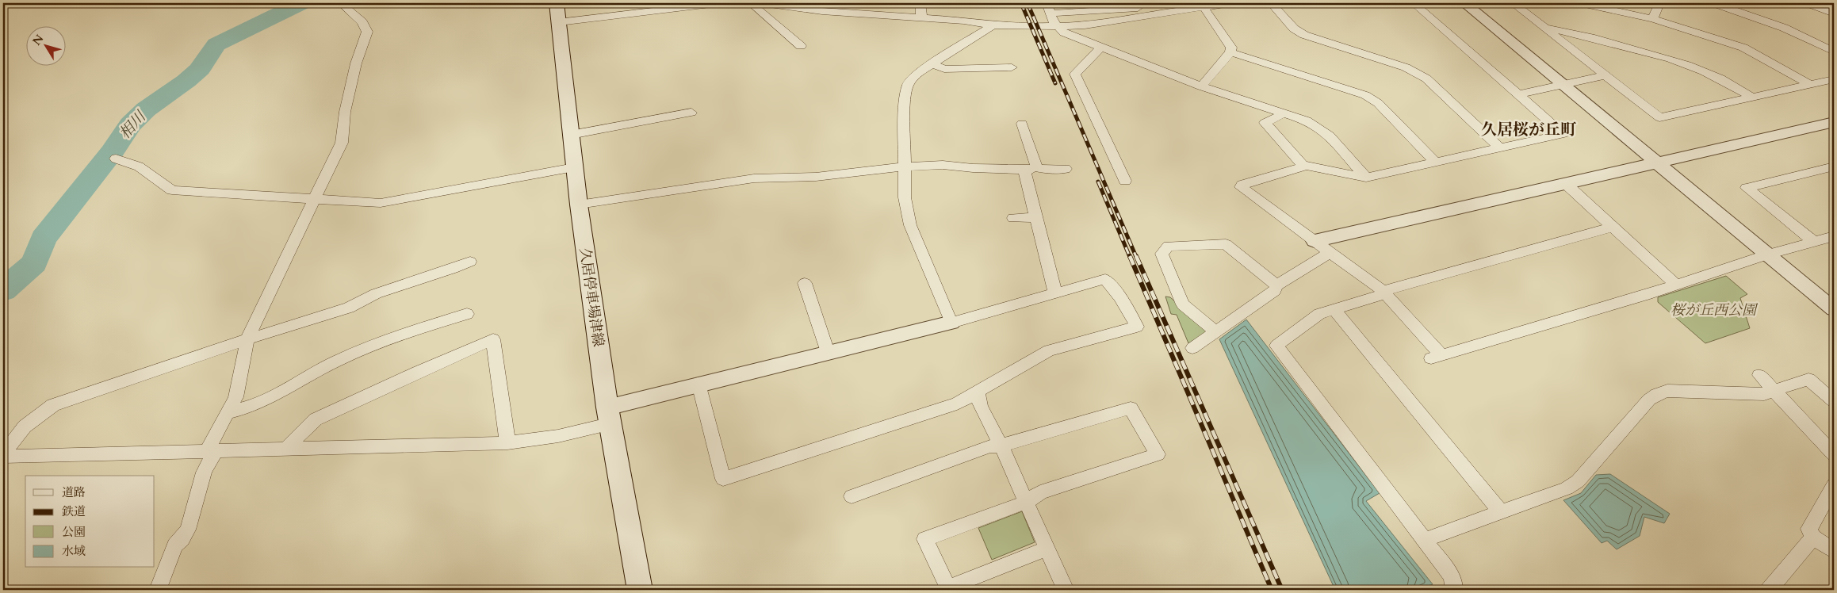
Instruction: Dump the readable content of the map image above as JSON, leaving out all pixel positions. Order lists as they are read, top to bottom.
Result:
{
  "streets": {
    "main road": ["久居停車場津線"]
  },
  "districts": ["久居桜が丘町"],
  "water": ["相川"],
  "parks": ["桜が丘西公園"],
  "legend": [
    "道路",
    "鉄道",
    "公園",
    "水域"
  ],
  "north": "top left"
}
